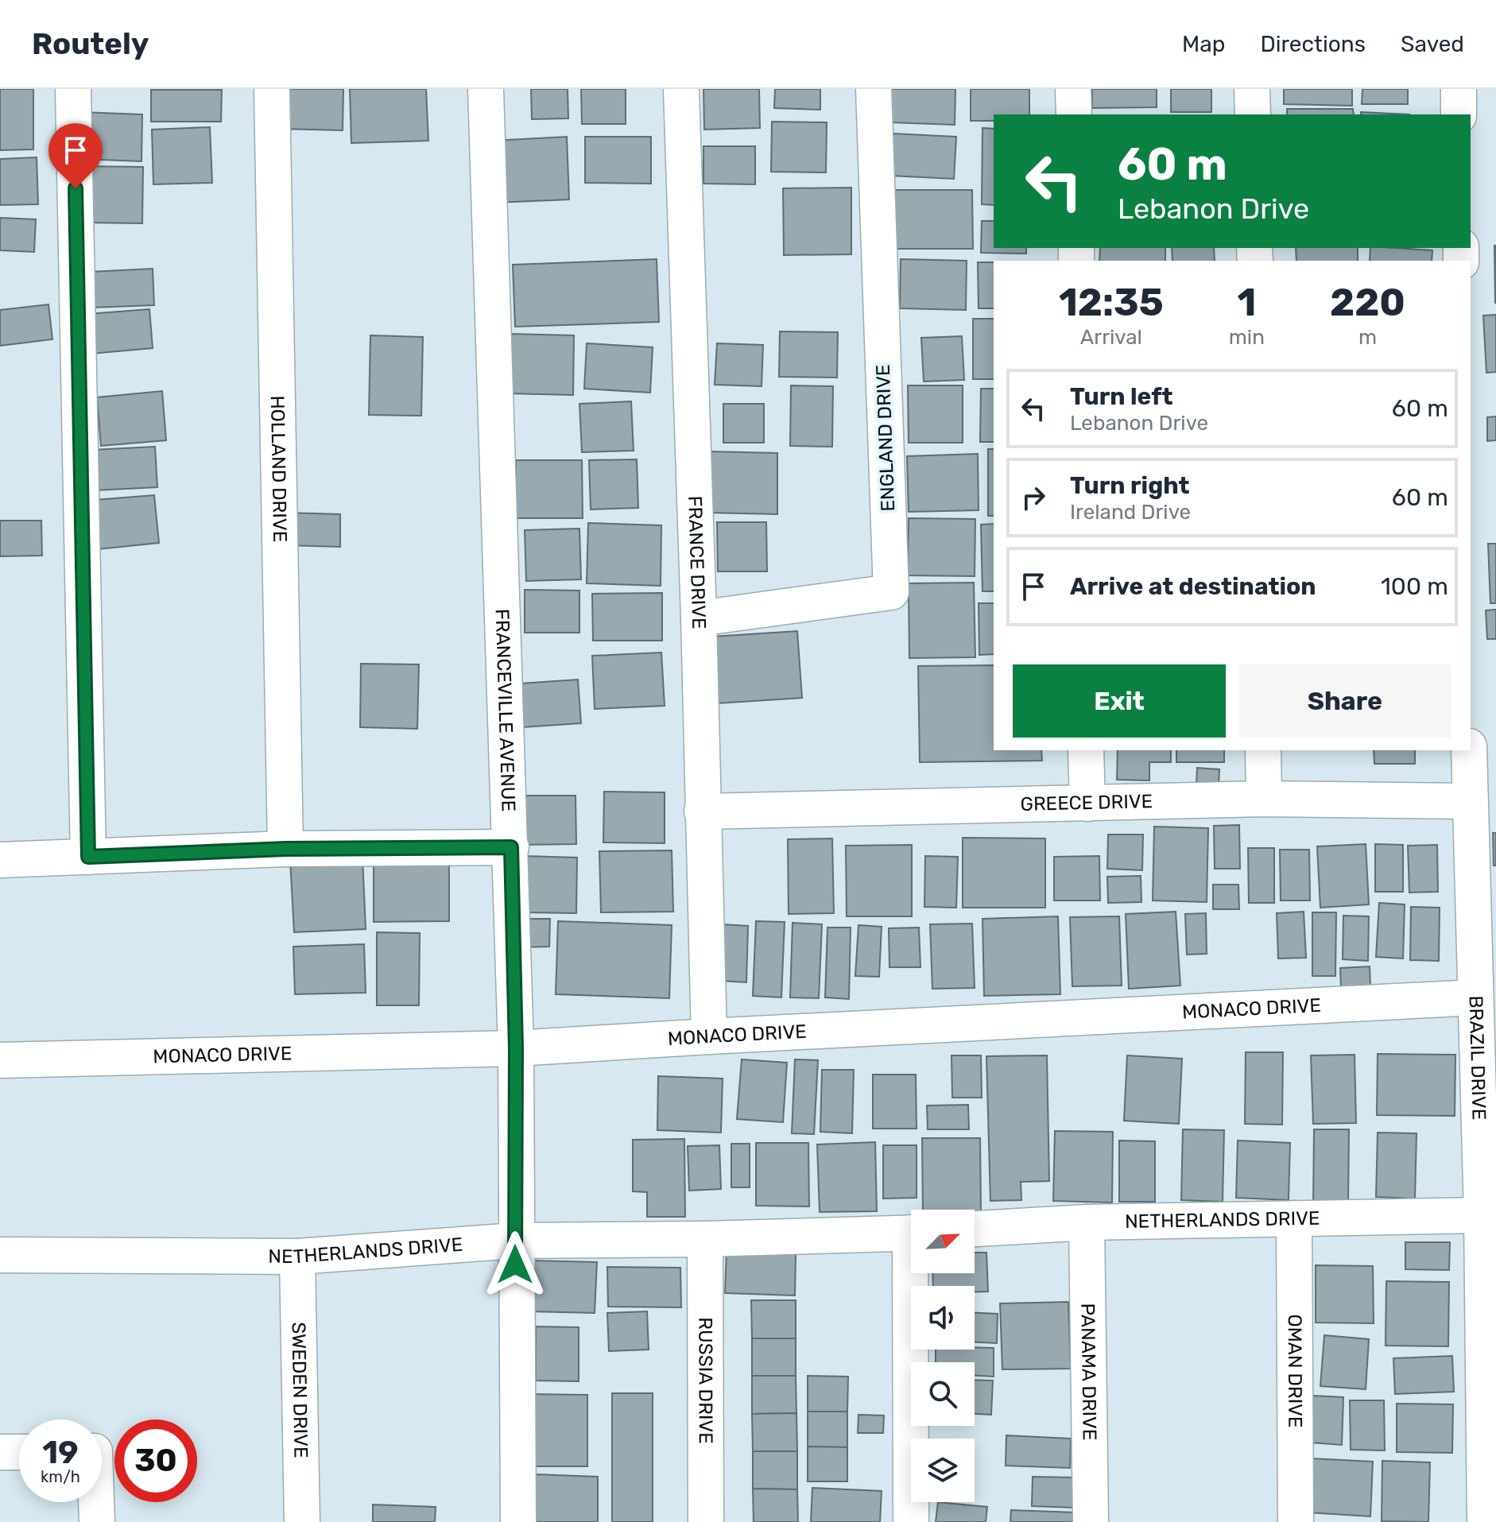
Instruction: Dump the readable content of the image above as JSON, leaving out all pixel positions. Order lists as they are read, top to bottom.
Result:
{
  "streets": {
    "street": [
      "ENGLAND DRIVE",
      "HOLLAND DRIVE",
      "FRANCE DRIVE",
      "FRANCEVILLE AVENUE",
      "GREECE DRIVE",
      "MONACO DRIVE",
      "BRAZIL DRIVE",
      "NETHERLANDS DRIVE",
      "OMAN DRIVE",
      "PANAMA DRIVE",
      "RUSSIA DRIVE",
      "SWEDEN DRIVE"
    ]
  },
  "crossings": [
    ["ENGLAND DRIVE", "FRANCE DRIVE"],
    ["FRANCE DRIVE", "GREECE DRIVE"],
    ["FRANCE DRIVE", "MONACO DRIVE"],
    ["FRANCEVILLE AVENUE", "MONACO DRIVE"],
    ["FRANCEVILLE AVENUE", "NETHERLANDS DRIVE"],
    ["GREECE DRIVE", "BRAZIL DRIVE"],
    ["MONACO DRIVE", "BRAZIL DRIVE"],
    ["BRAZIL DRIVE", "NETHERLANDS DRIVE"],
    ["NETHERLANDS DRIVE", "OMAN DRIVE"],
    ["NETHERLANDS DRIVE", "PANAMA DRIVE"],
    ["NETHERLANDS DRIVE", "RUSSIA DRIVE"],
    ["NETHERLANDS DRIVE", "SWEDEN DRIVE"]
  ],
  "north": "top right",
  "page": {
    "header": "Routely",
    "nav": ["Map", "Directions", "Saved"],
    "turn": ["60 m", "Lebanon Drive"],
    "eta": [
      "12:35",
      "Arrival",
      "1",
      "min",
      "220",
      "m"
    ],
    "list": [
      {
        "name": "Turn left",
        "note": "Lebanon Drive",
        "value": "60 m"
      },
      {
        "name": "Turn right",
        "note": "Ireland Drive",
        "value": "60 m"
      },
      {
        "name": "Arrive at destination",
        "value": "100 m"
      }
    ],
    "buttons": ["Exit", "Share"],
    "speed": "19 km/h",
    "limit": "30"
  }
}
